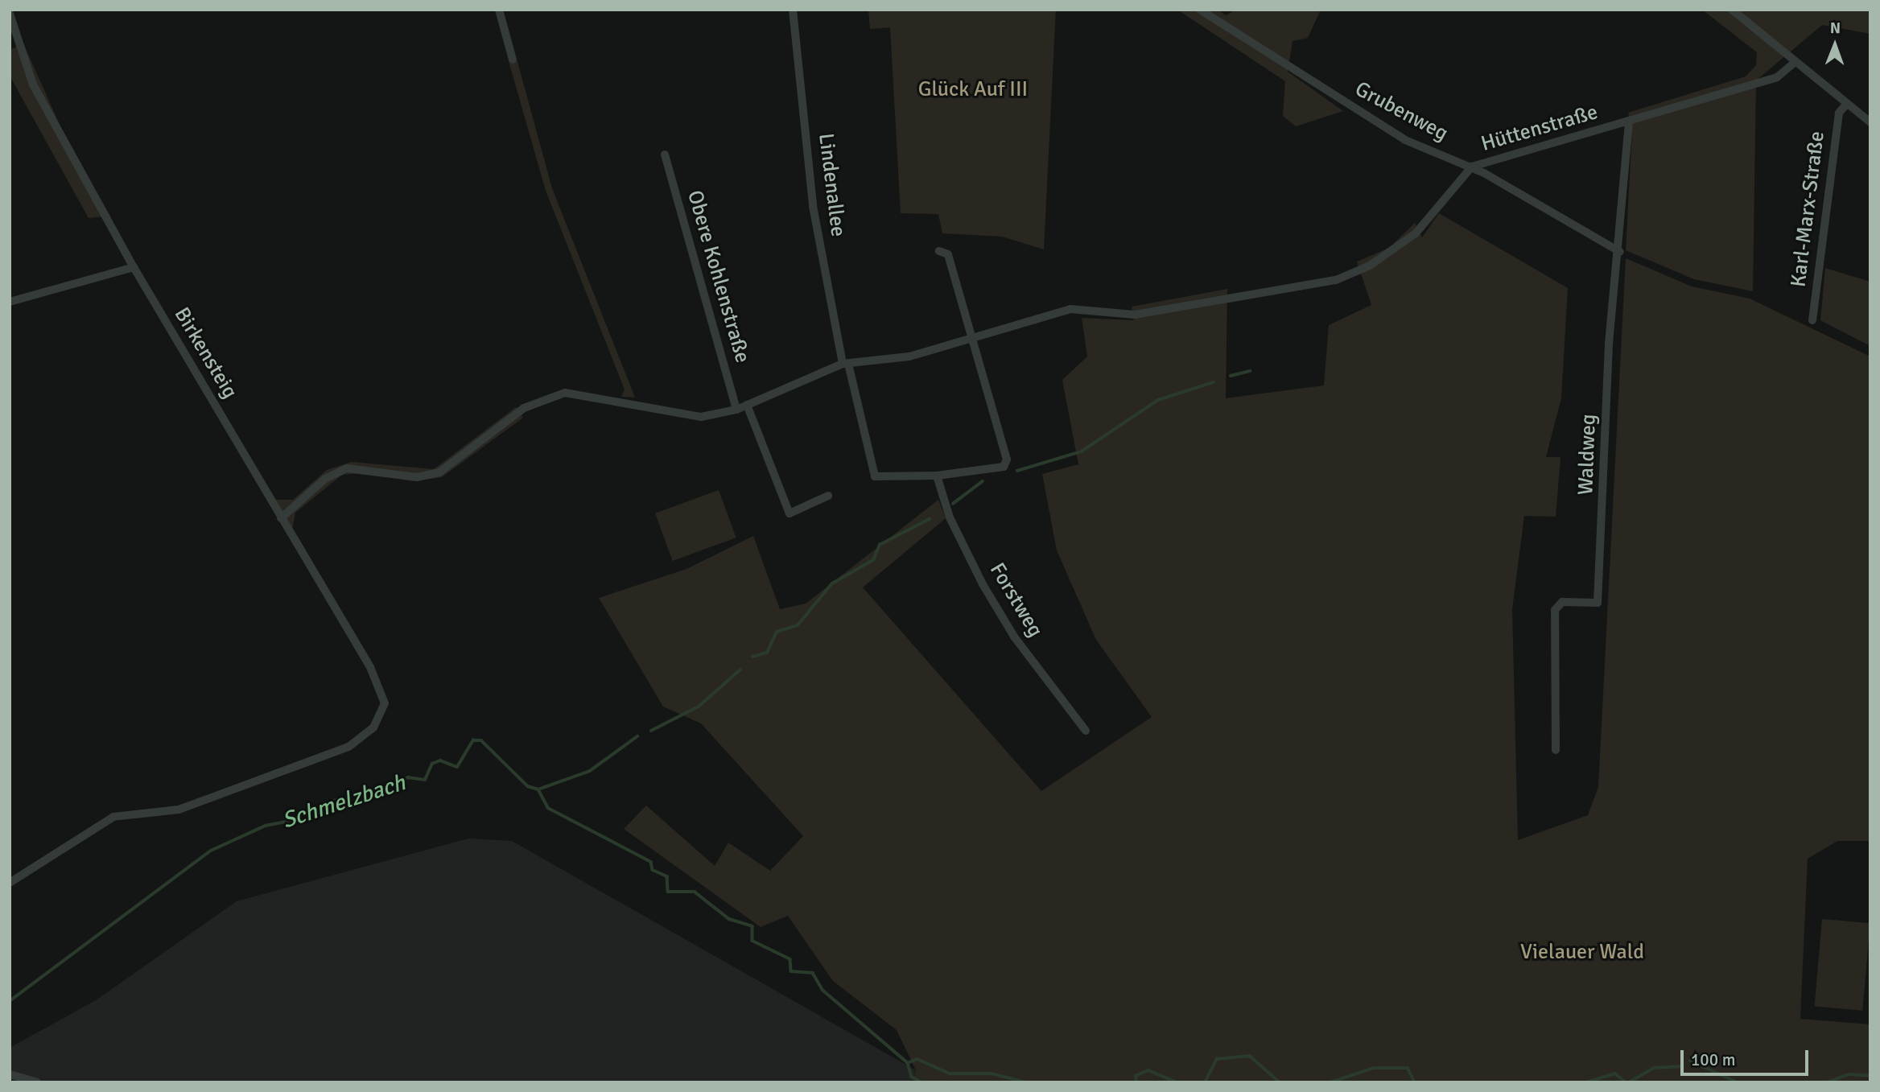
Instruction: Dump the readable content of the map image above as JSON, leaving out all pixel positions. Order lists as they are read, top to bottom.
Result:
{
  "streets": {
    "street": [
      "Grubenweg",
      "Hüttenstraße",
      "Lindenallee",
      "Karl-Marx-Straße",
      "Obere Kohlenstraße",
      "Birkensteig",
      "Waldweg",
      "Forstweg"
    ]
  },
  "crossings": [
    ["Grubenweg", "Hüttenstraße"],
    ["Grubenweg", "Waldweg"],
    ["Hüttenstraße", "Waldweg"]
  ],
  "water": ["Schmelzbach"],
  "parks": ["Glück Auf III", "Vielauer Wald"],
  "scale_bar": "100 m",
  "north": "top"
}
